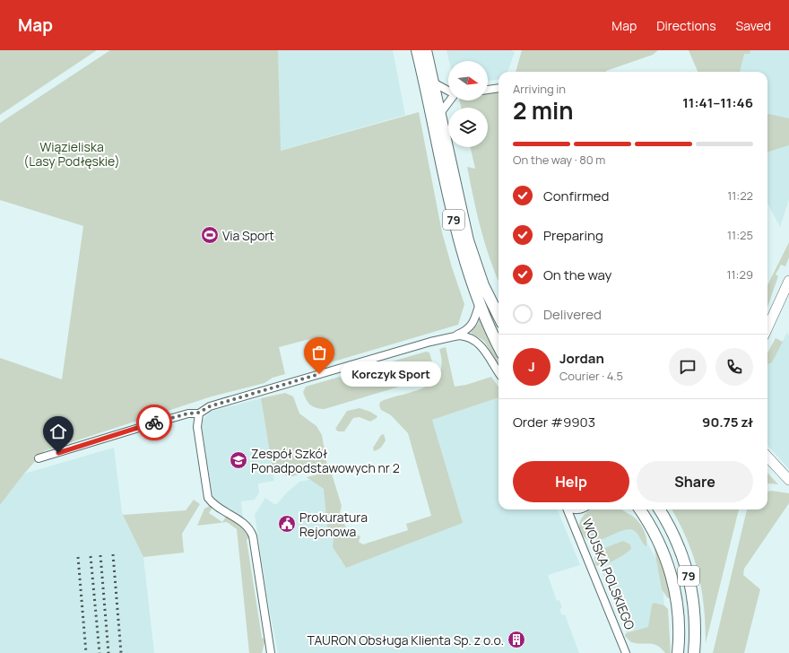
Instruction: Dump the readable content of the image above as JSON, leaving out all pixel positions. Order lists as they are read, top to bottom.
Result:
{
  "streets": {
    "main road": ["79"],
    "street": ["WOJSKA POLSKIEGO"]
  },
  "parks": ["Wiązieliska (Lasy Podłęskie)"],
  "places": {
    "sports": ["Via Sport"],
    "other": ["Korczyk Sport"],
    "school or university": ["Zespół Szkół Ponadpodstawowych nr 2"],
    "public building": ["Prokuratura Rejonowa"],
    "building": ["TAURON Obsługa Klienta Sp. z o.o."]
  },
  "north": "right",
  "page": {
    "header": "Map",
    "nav": ["Map", "Directions", "Saved"],
    "heading": ["2 min", "Arriving in", "11:41–11:46"],
    "panel": [
      "Jordan",
      "Courier · 4.5",
      "Order #9903",
      "90.75 zł"
    ],
    "bar": "On the way · 80 m",
    "list": [
      ["Confirmed", "11:22"],
      ["Preparing", "11:25"],
      ["On the way", "11:29"],
      "Delivered"
    ],
    "round": "J",
    "bubble": "Korczyk Sport",
    "buttons": ["Help", "Share"]
  }
}
